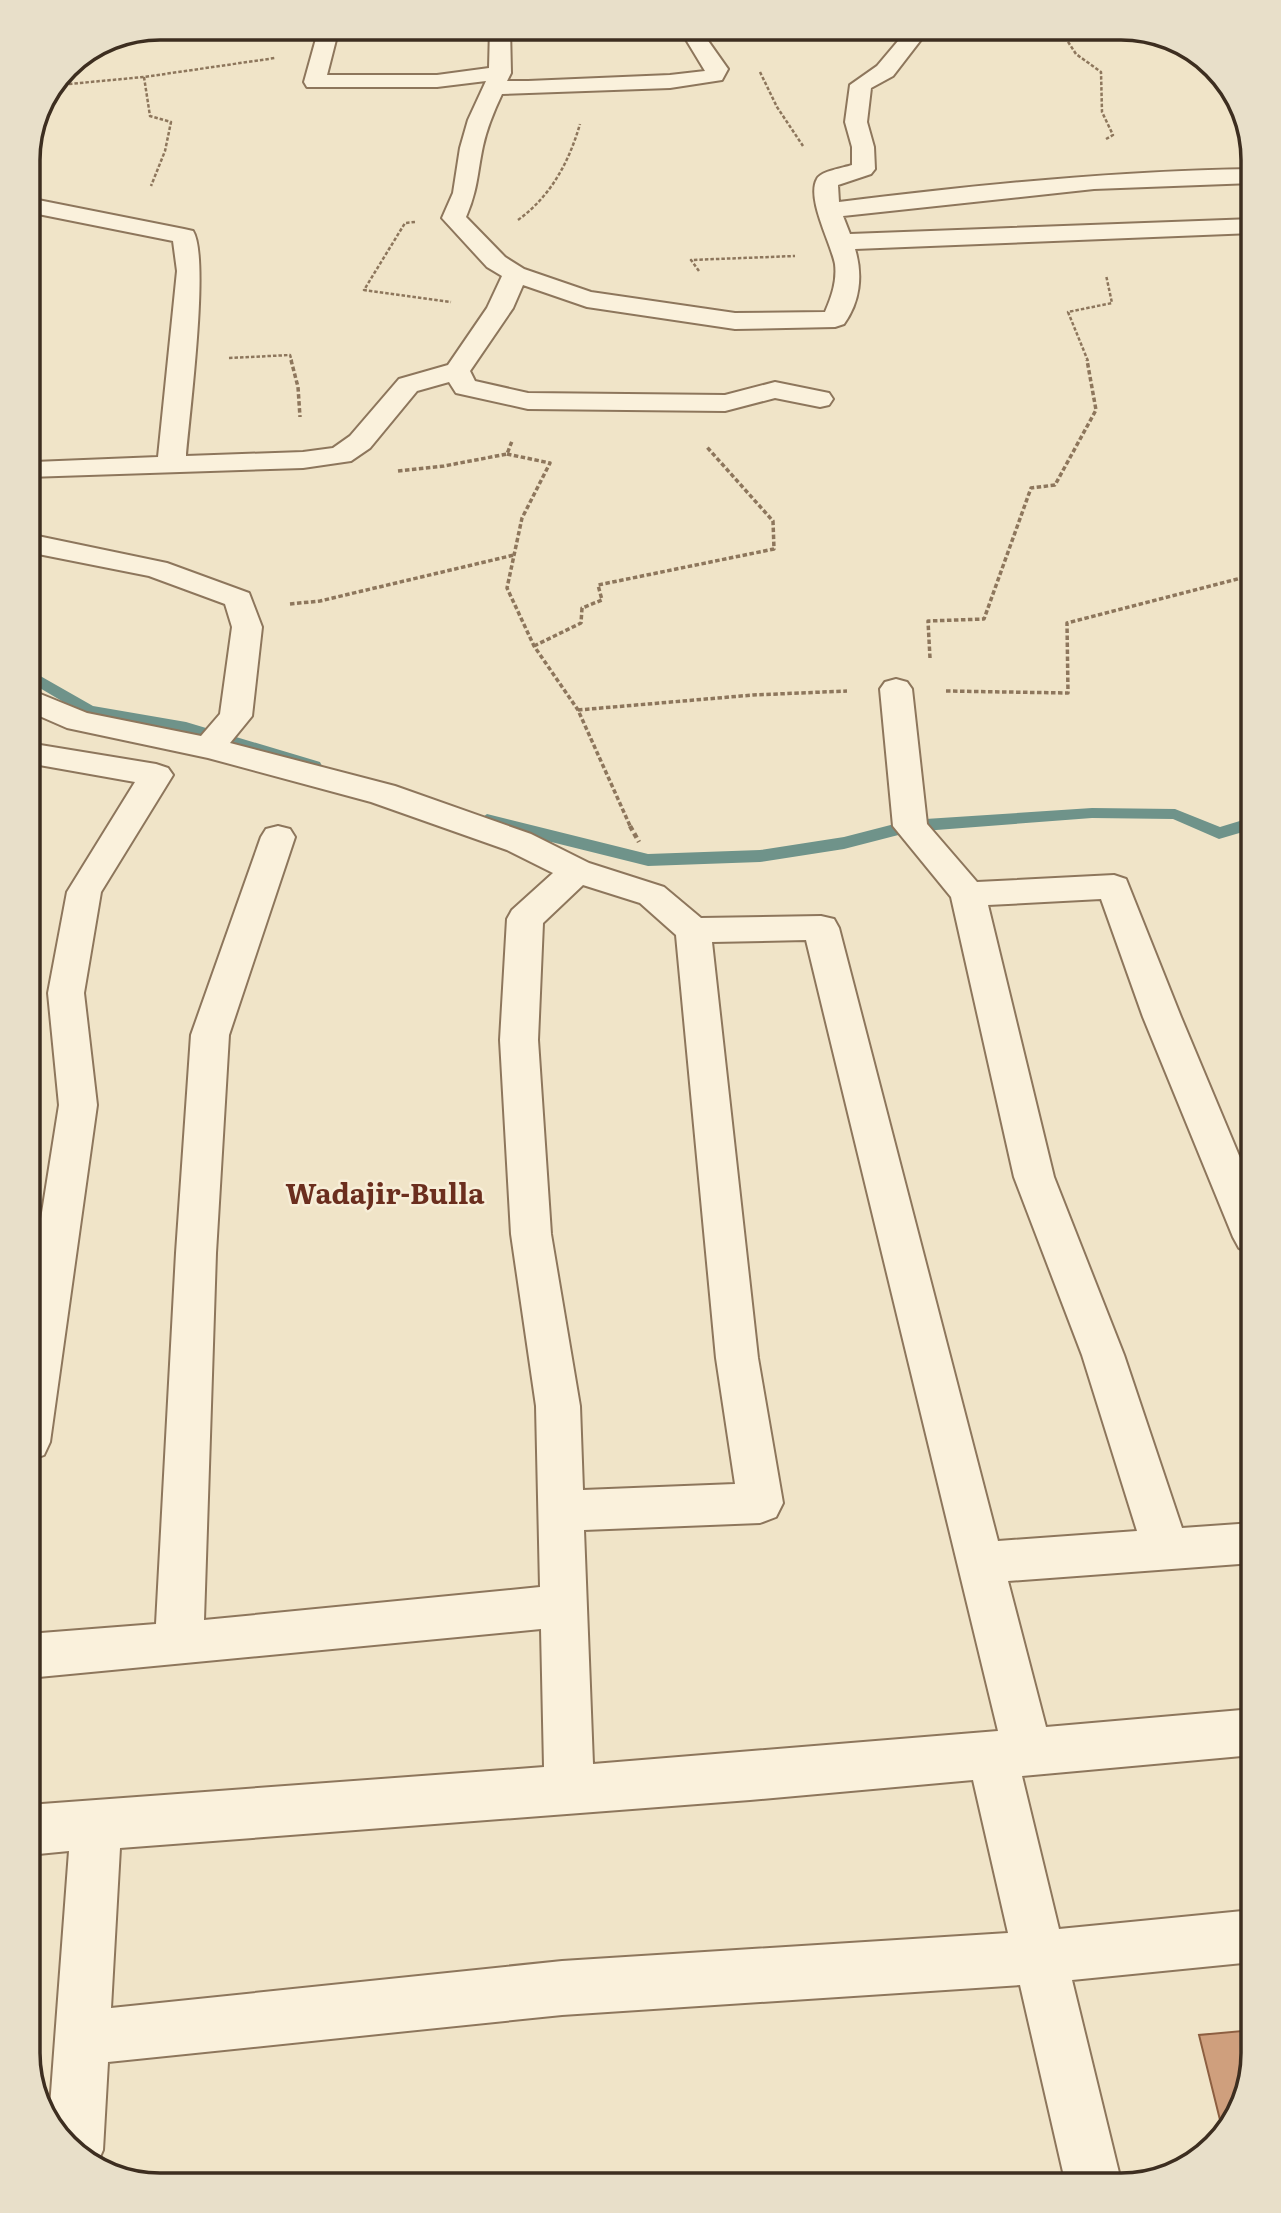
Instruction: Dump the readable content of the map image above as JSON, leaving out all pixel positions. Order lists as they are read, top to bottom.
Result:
{
  "districts": ["Wadajir-Bulla"]
}
